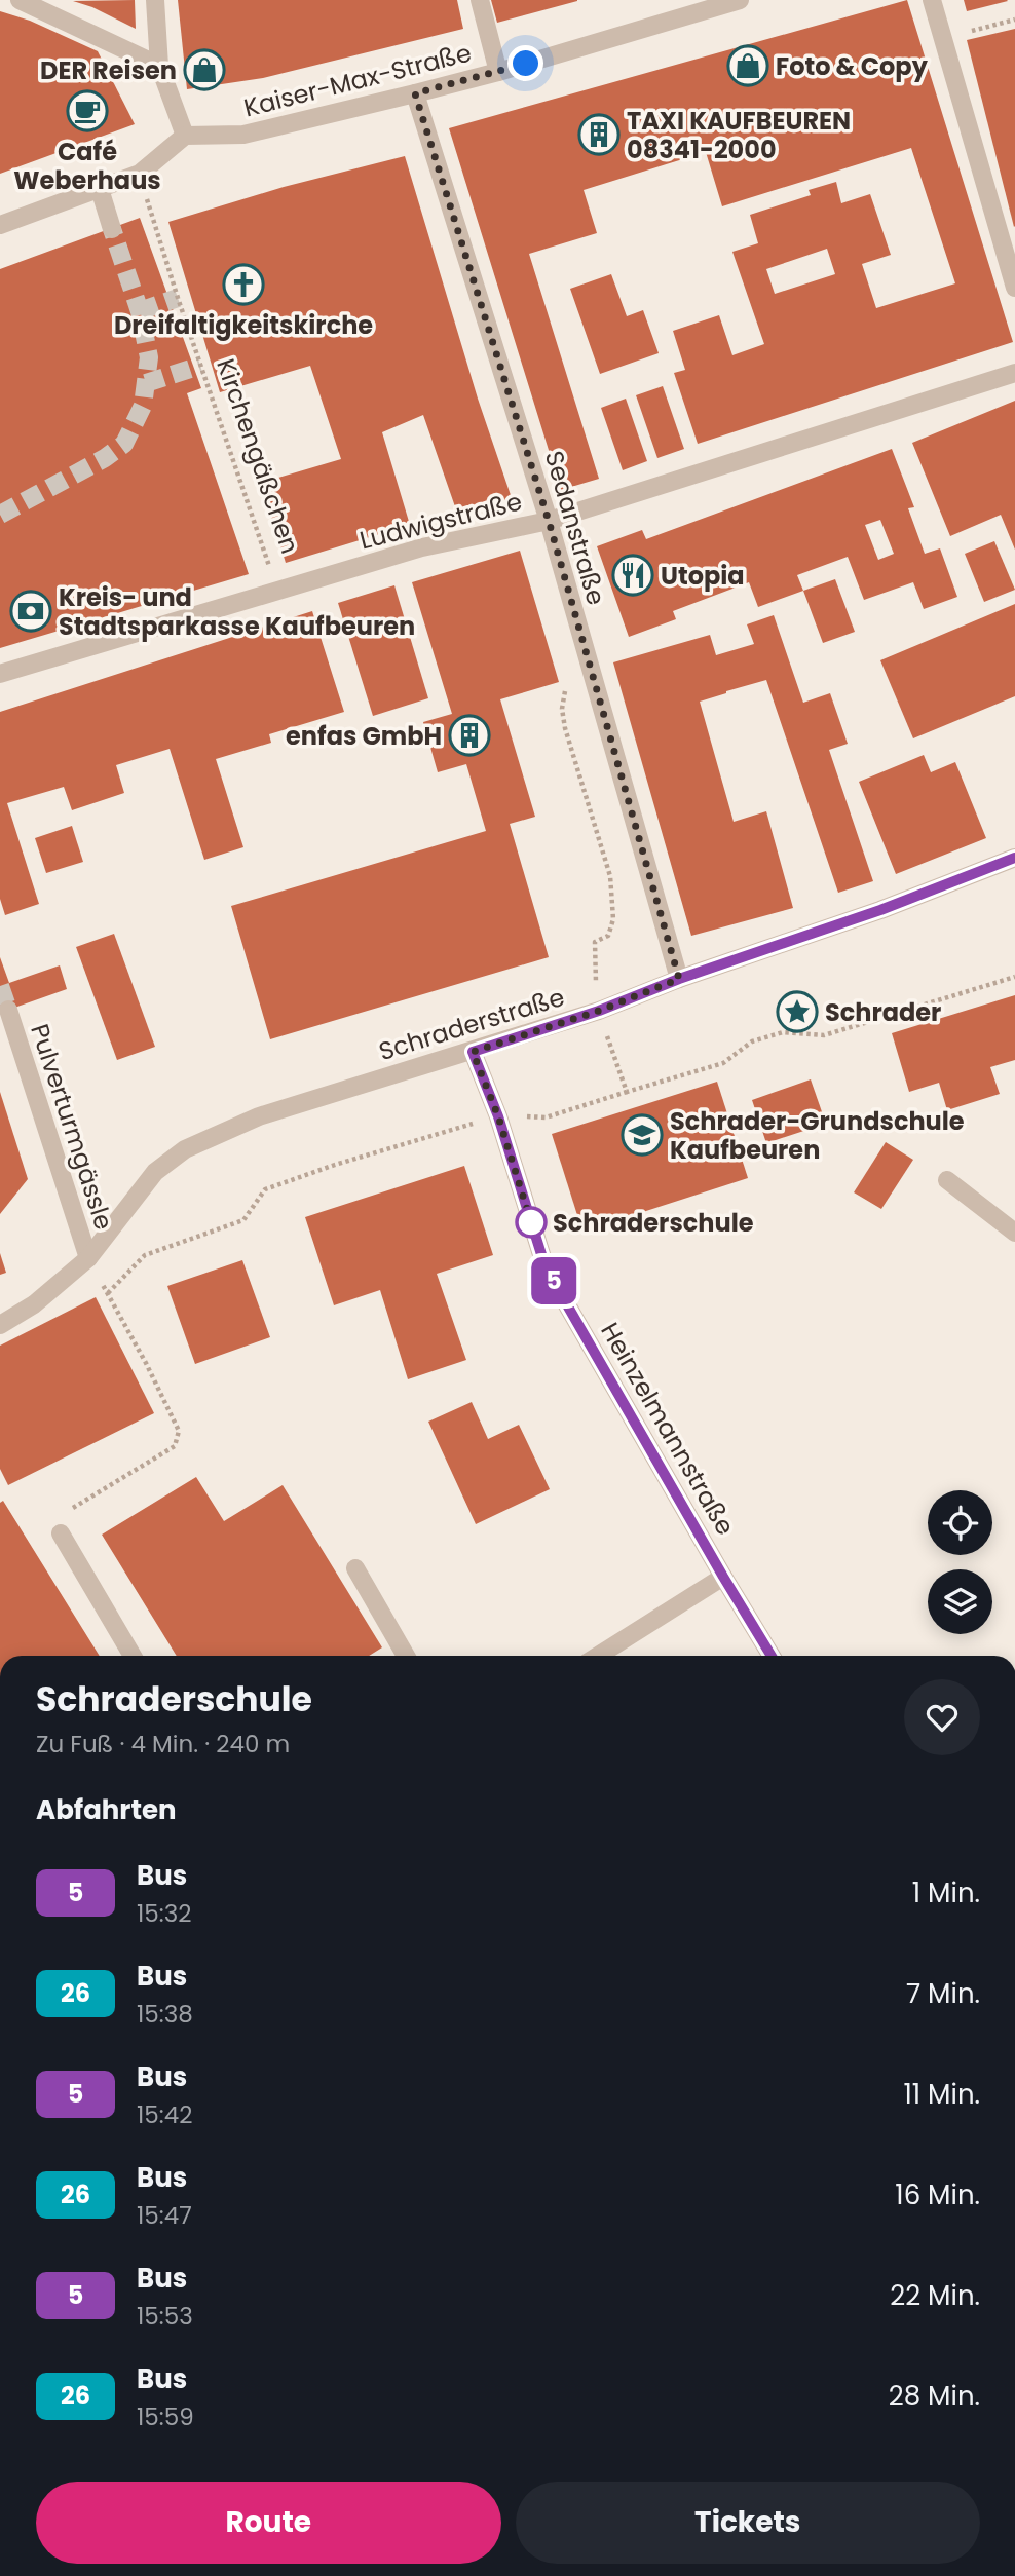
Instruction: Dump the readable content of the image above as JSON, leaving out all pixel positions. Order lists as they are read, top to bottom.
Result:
{
  "streets": {
    "street": [
      "Kaiser-Max-Straße",
      "Ludwigstraße",
      "Sedanstraße",
      "Schraderstraße",
      "Pulverturmgässle",
      "Heinzelmannstraße"
    ],
    "path": ["Kirchengäßchen"]
  },
  "crossings": [
    ["Kaiser-Max-Straße", "Sedanstraße"],
    ["Kirchengäßchen", "Ludwigstraße"],
    ["Ludwigstraße", "Sedanstraße"],
    ["Sedanstraße", "Schraderstraße"],
    ["Schraderstraße", "Pulverturmgässle"],
    ["Schraderstraße", "Heinzelmannstraße"]
  ],
  "places": {
    "shop": ["Foto & Copy", "DER Reisen"],
    "cafe": ["Café Weberhaus"],
    "building": ["TAXI KAUFBEUREN 08341-2000", "enfas GmbH"],
    "church": ["Dreifaltigkeitskirche"],
    "restaurant": ["Utopia"],
    "bank": ["Kreis- und Stadtsparkasse Kaufbeuren"],
    "place": ["Schrader"],
    "school or university": ["Schrader-Grundschule Kaufbeuren"],
    "other": ["Schraderschule"]
  },
  "lines": ["bus line 5"],
  "page": {
    "on_map": "5",
    "heading": [
      ["Schraderschule", "Zu Fuß · 4 Min. · 240 m"],
      "Abfahrten"
    ],
    "list": [
      {
        "mark": "5",
        "name": "Bus",
        "note": "15:32",
        "value": "1 Min."
      },
      {
        "mark": "26",
        "name": "Bus",
        "note": "15:38",
        "value": "7 Min."
      },
      {
        "mark": "5",
        "name": "Bus",
        "note": "15:42",
        "value": "11 Min."
      },
      {
        "mark": "26",
        "name": "Bus",
        "note": "15:47",
        "value": "16 Min."
      },
      {
        "mark": "5",
        "name": "Bus",
        "note": "15:53",
        "value": "22 Min."
      },
      {
        "mark": "26",
        "name": "Bus",
        "note": "15:59",
        "value": "28 Min."
      }
    ],
    "buttons": ["Route", "Tickets"]
  }
}
